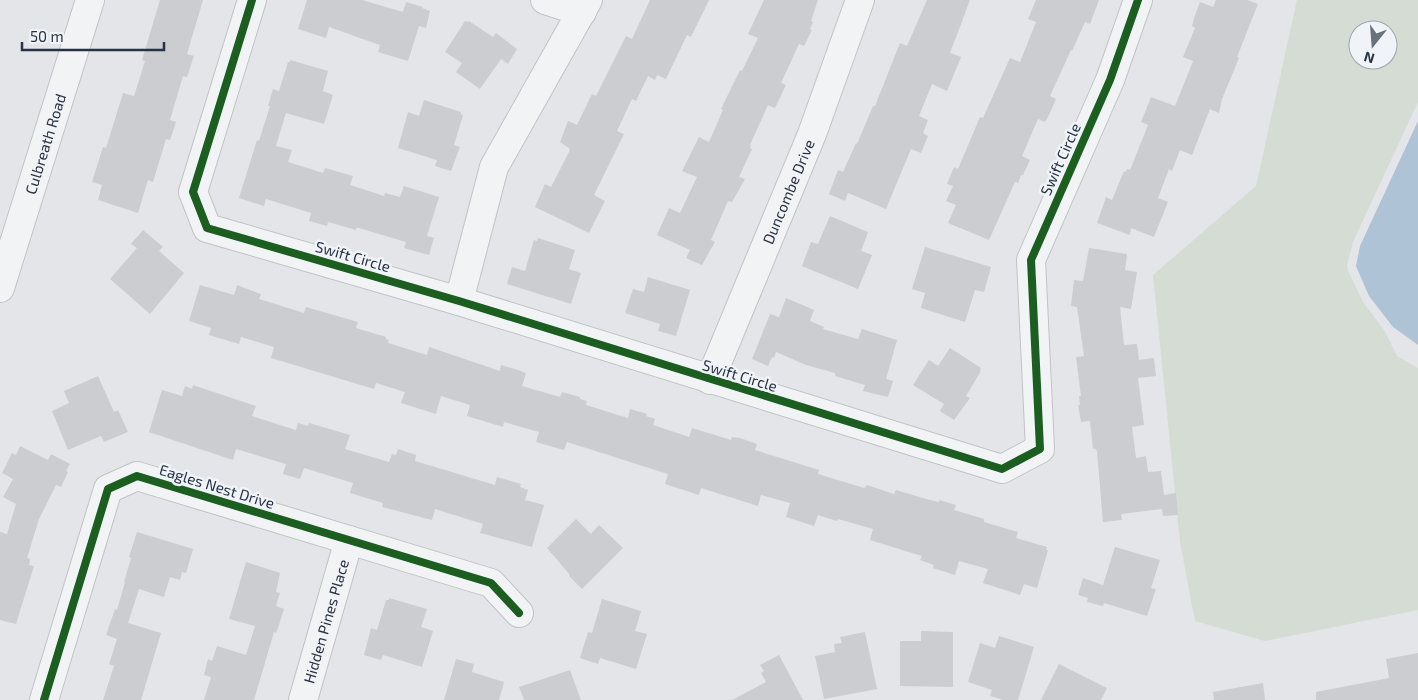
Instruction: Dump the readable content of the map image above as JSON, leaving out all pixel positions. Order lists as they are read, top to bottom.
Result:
{
  "streets": {
    "street": [
      "Culbreath Road",
      "Swift Circle",
      "Duncombe Drive",
      "Eagles Nest Drive",
      "Hidden Pines Place"
    ]
  },
  "crossings": [
    ["Swift Circle", "Duncombe Drive"],
    ["Eagles Nest Drive", "Hidden Pines Place"]
  ],
  "scale_bar": "50 m",
  "north": "bottom"
}
